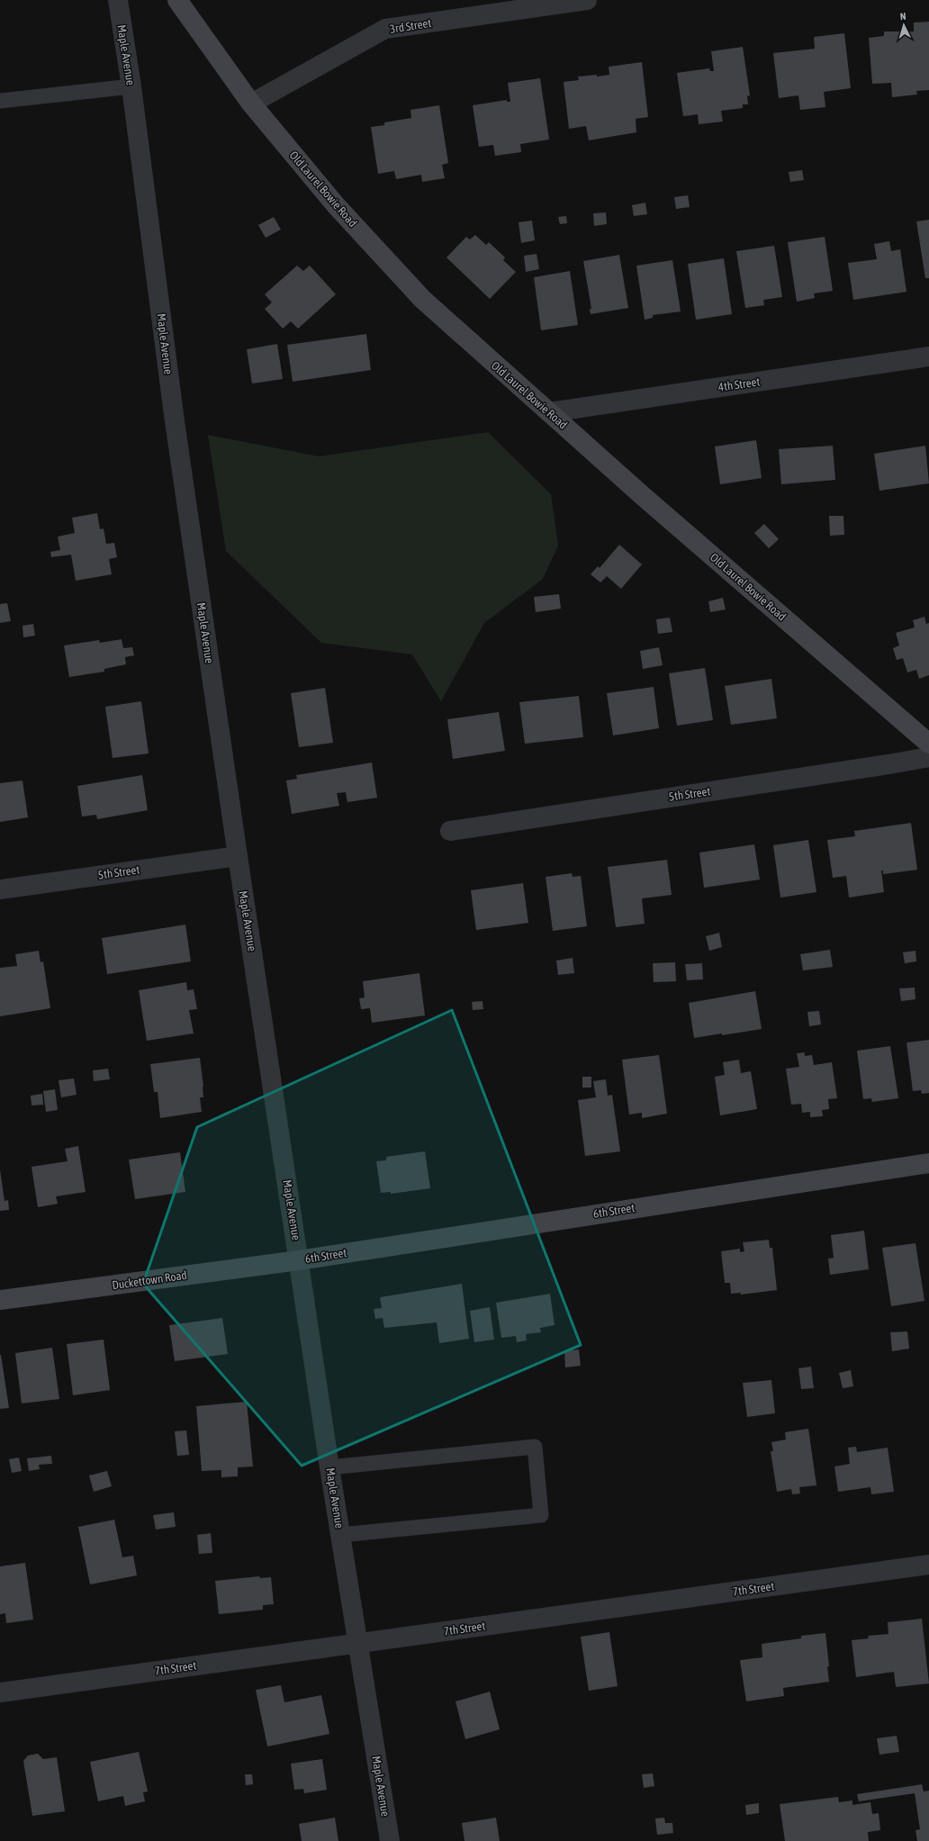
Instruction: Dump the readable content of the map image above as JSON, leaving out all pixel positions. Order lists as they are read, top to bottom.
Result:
{
  "streets": {
    "street": [
      "3rd Street",
      "Maple Avenue",
      "Old Laurel Bowie Road",
      "4th Street",
      "5th Street",
      "6th Street",
      "Duckettown Road",
      "7th Street"
    ]
  },
  "crossings": [
    ["3rd Street", "Old Laurel Bowie Road"],
    ["Maple Avenue", "5th Street"],
    ["Maple Avenue", "6th Street"],
    ["Maple Avenue", "Duckettown Road"],
    ["Maple Avenue", "7th Street"],
    ["Old Laurel Bowie Road", "4th Street"],
    ["6th Street", "Duckettown Road"]
  ],
  "north": "top"
}
